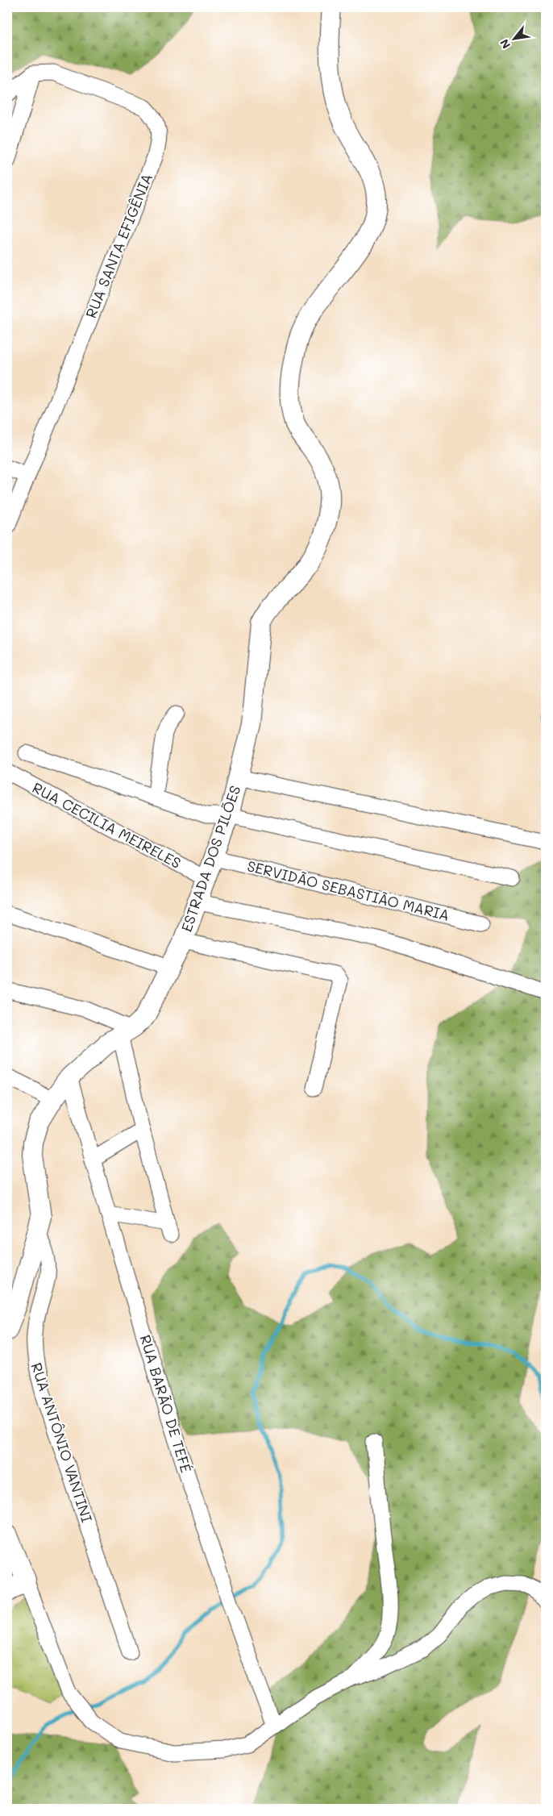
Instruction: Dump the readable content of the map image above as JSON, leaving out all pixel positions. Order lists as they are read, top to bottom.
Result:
{
  "streets": {
    "street": [
      "RUA SANTA EFIGÊNIA",
      "RUA CECILIA MEIRELES",
      "ESTRADA DOS PILÕES",
      "SERVIDÃO SEBASTIÃO MARIA",
      "RUA BARÃO DE TEFÉ",
      "RUA ANTÔNIO VANTINI"
    ]
  },
  "crossings": [
    ["RUA CECILIA MEIRELES", "ESTRADA DOS PILÕES"],
    ["ESTRADA DOS PILÕES", "SERVIDÃO SEBASTIÃO MARIA"],
    ["ESTRADA DOS PILÕES", "RUA BARÃO DE TEFÉ"],
    ["ESTRADA DOS PILÕES", "RUA ANTÔNIO VANTINI"]
  ],
  "north": "bottom left"
}
